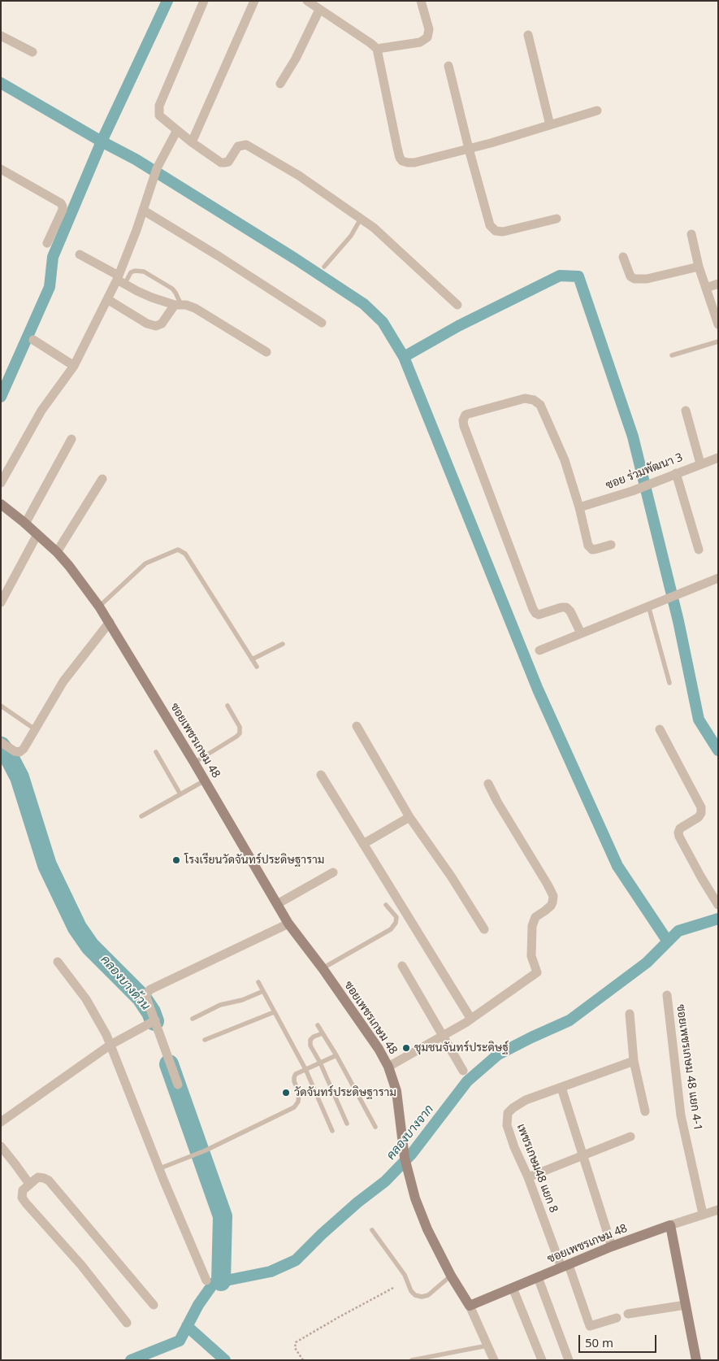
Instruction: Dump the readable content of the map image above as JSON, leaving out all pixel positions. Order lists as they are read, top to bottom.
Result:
{
  "streets": {
    "street": [
      "ซอย ร่วมพัฒนา 3",
      "ซอยเพชรเกษม 48",
      "ซอยเพชรเกษม 48 แยก 4-1",
      "เพชรเกษม48 แยก 8"
    ]
  },
  "crossings": [
    ["ซอยเพชรเกษม 48", "เพชรเกษม48 แยก 8"]
  ],
  "water": ["คลองบางด้วน", "คลองบางจาก"],
  "places": ["โรงเรียนวัดจันทร์ประดิษฐาราม", "ชุมชนจันทร์ประดิษฐ์", "วัดจันทร์ประดิษฐาราม"],
  "scale_bar": "50 m"
}
